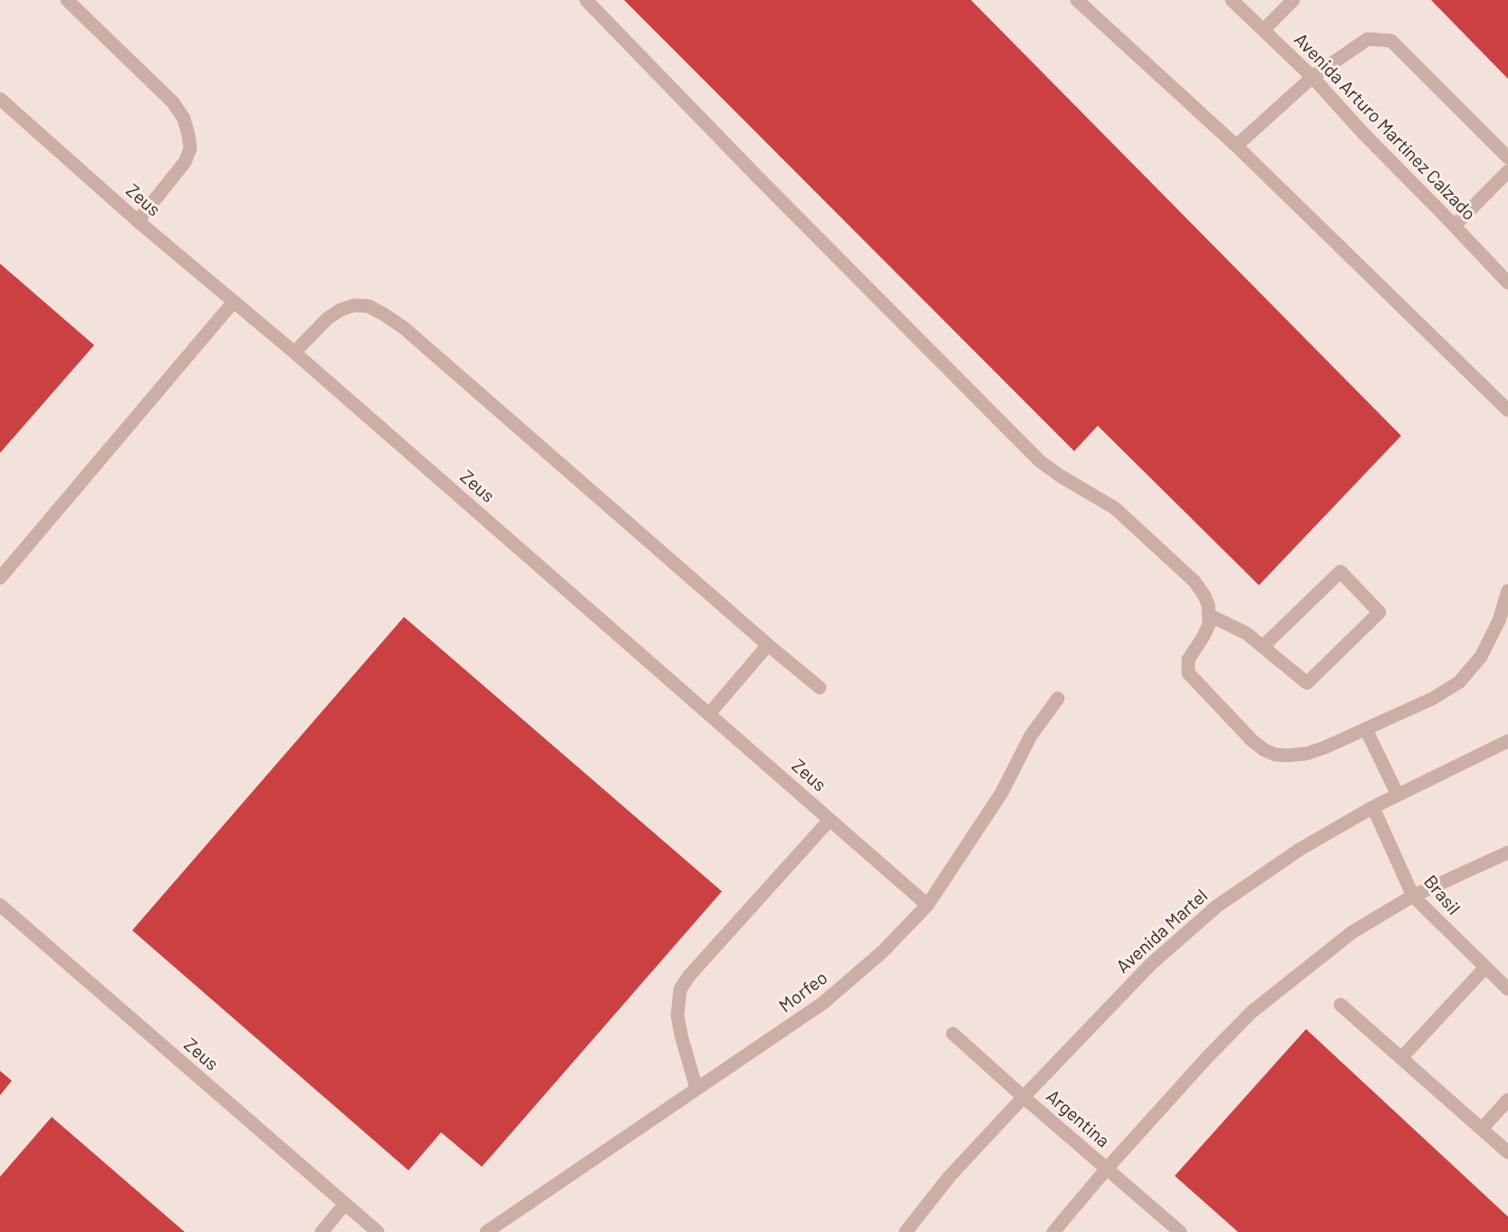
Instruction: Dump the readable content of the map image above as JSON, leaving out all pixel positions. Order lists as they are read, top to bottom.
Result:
{
  "streets": {
    "street": [
      "Avenida Arturo Martínez Calzado",
      "Zeus",
      "Brasil",
      "Avenida Martel",
      "Morfeo",
      "Argentina"
    ]
  },
  "crossings": [
    ["Zeus", "Morfeo"],
    ["Brasil", "Avenida Martel"],
    ["Avenida Martel", "Argentina"]
  ]
}
